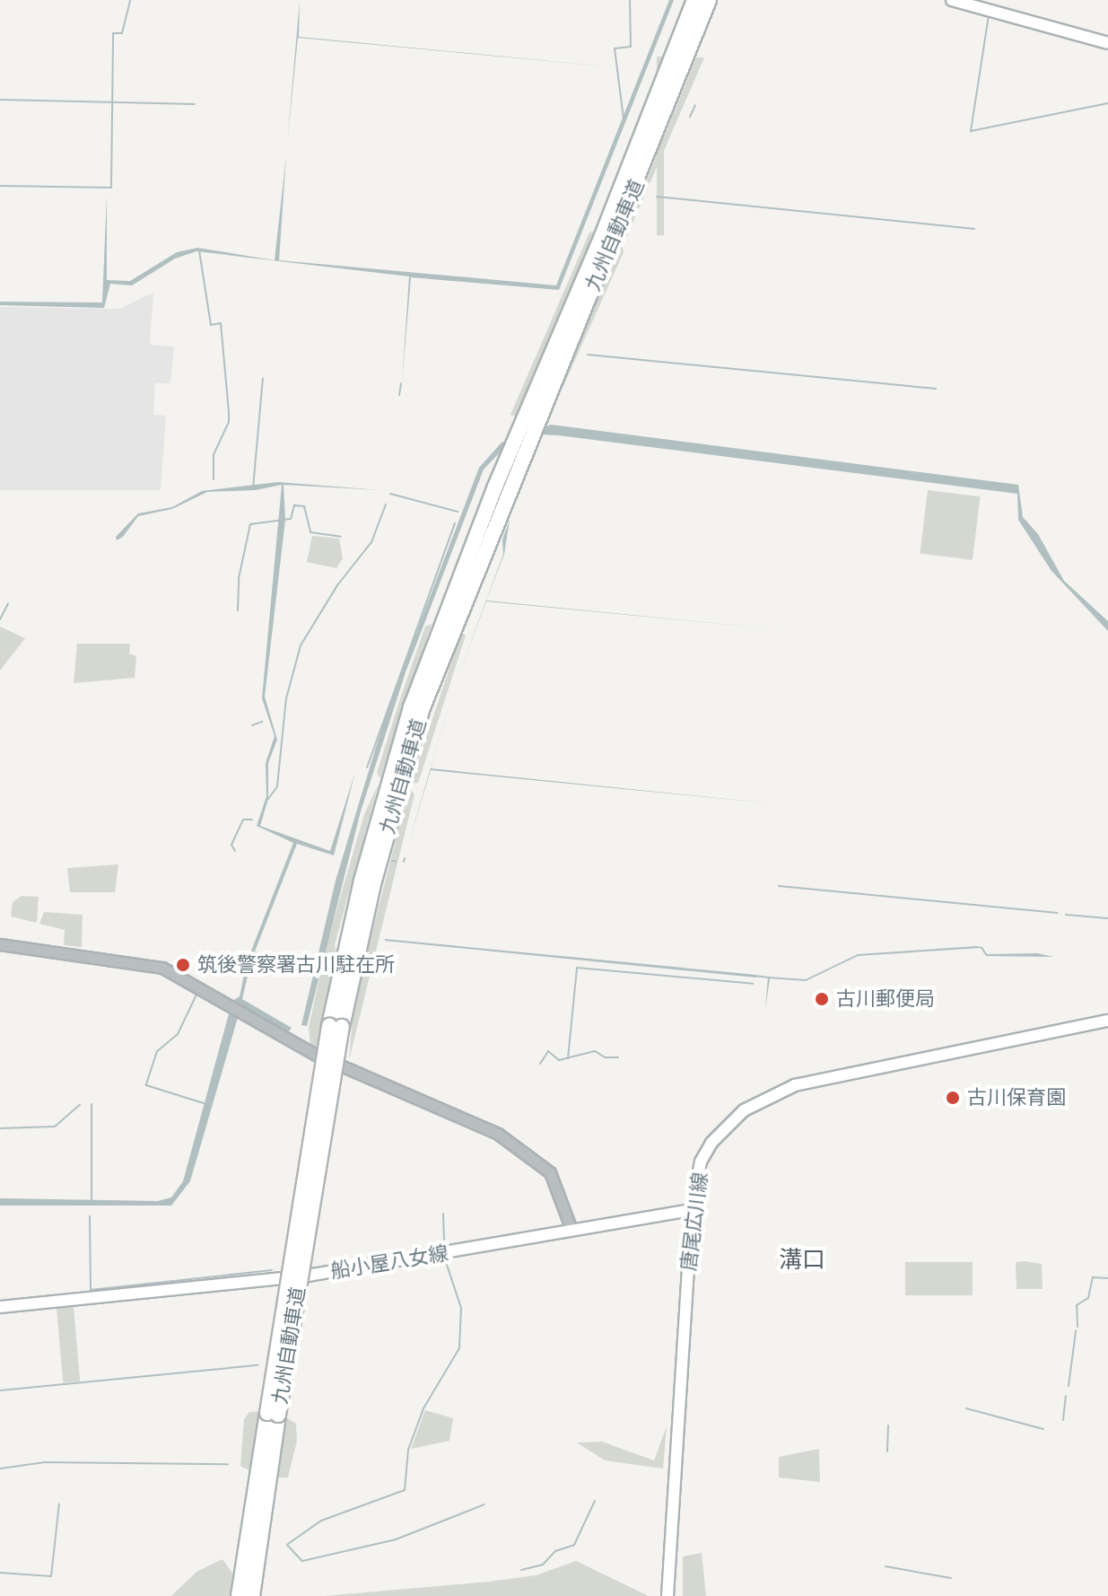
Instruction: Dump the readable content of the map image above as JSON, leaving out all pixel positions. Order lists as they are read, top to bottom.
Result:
{
  "streets": {
    "highway": ["九州自動車道"],
    "main road": ["唐尾広川線", "船小屋八女線"]
  },
  "crossings": [
    ["唐尾広川線", "船小屋八女線"]
  ],
  "districts": ["溝口"],
  "places": ["筑後警察署古川駐在所", "古川郵便局", "古川保育園"]
}
